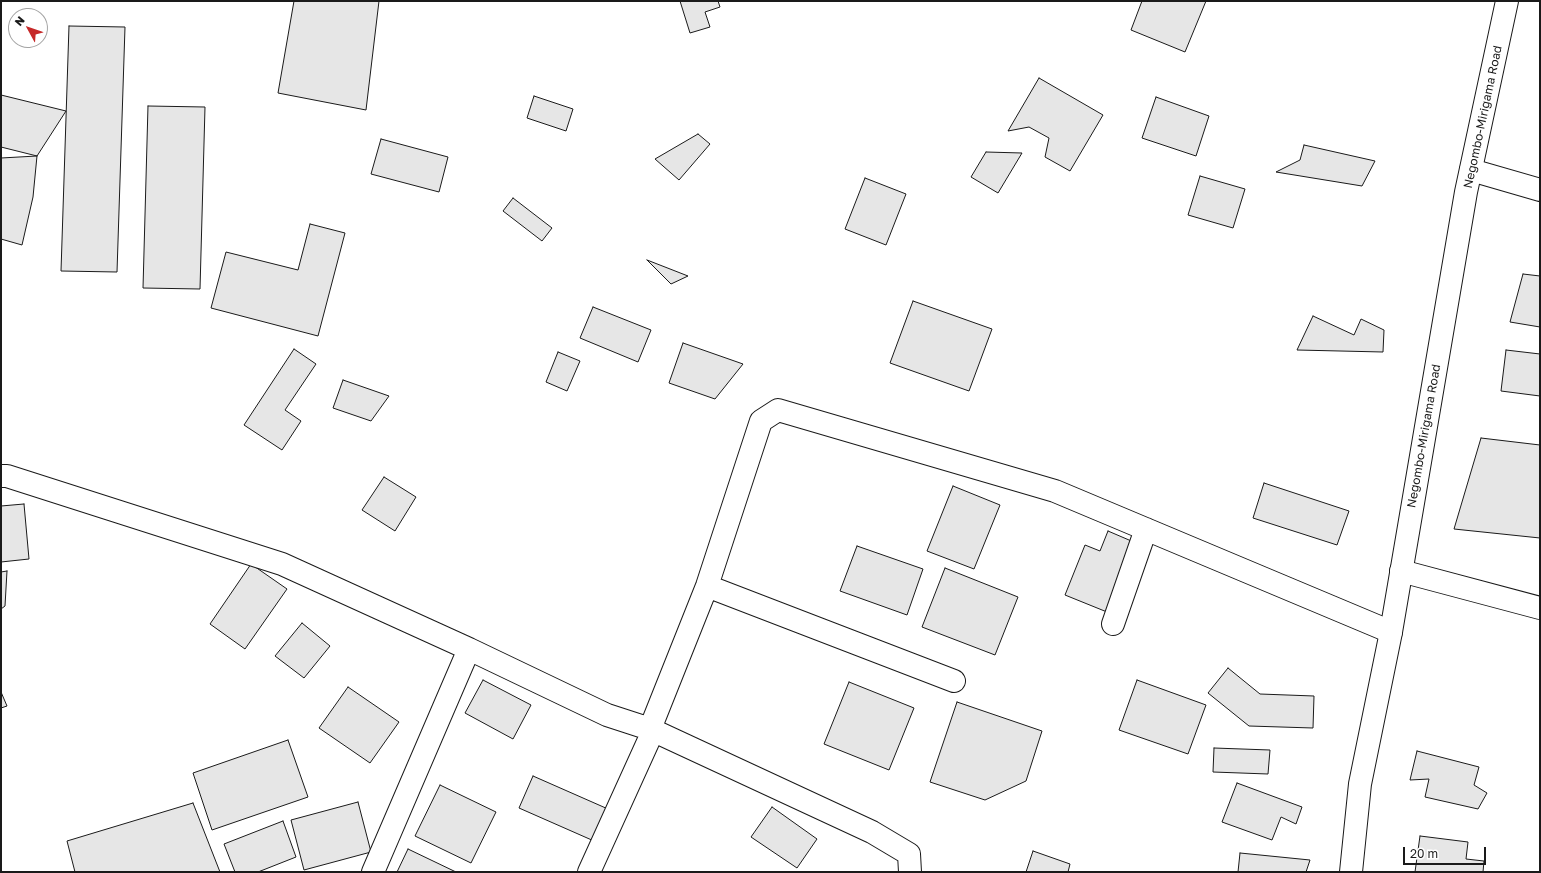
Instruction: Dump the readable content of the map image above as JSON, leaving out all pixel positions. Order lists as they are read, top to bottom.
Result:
{
  "streets": {
    "street": ["Negombo-Mirigama Road"]
  },
  "scale_bar": "20 m",
  "north": "top left"
}
